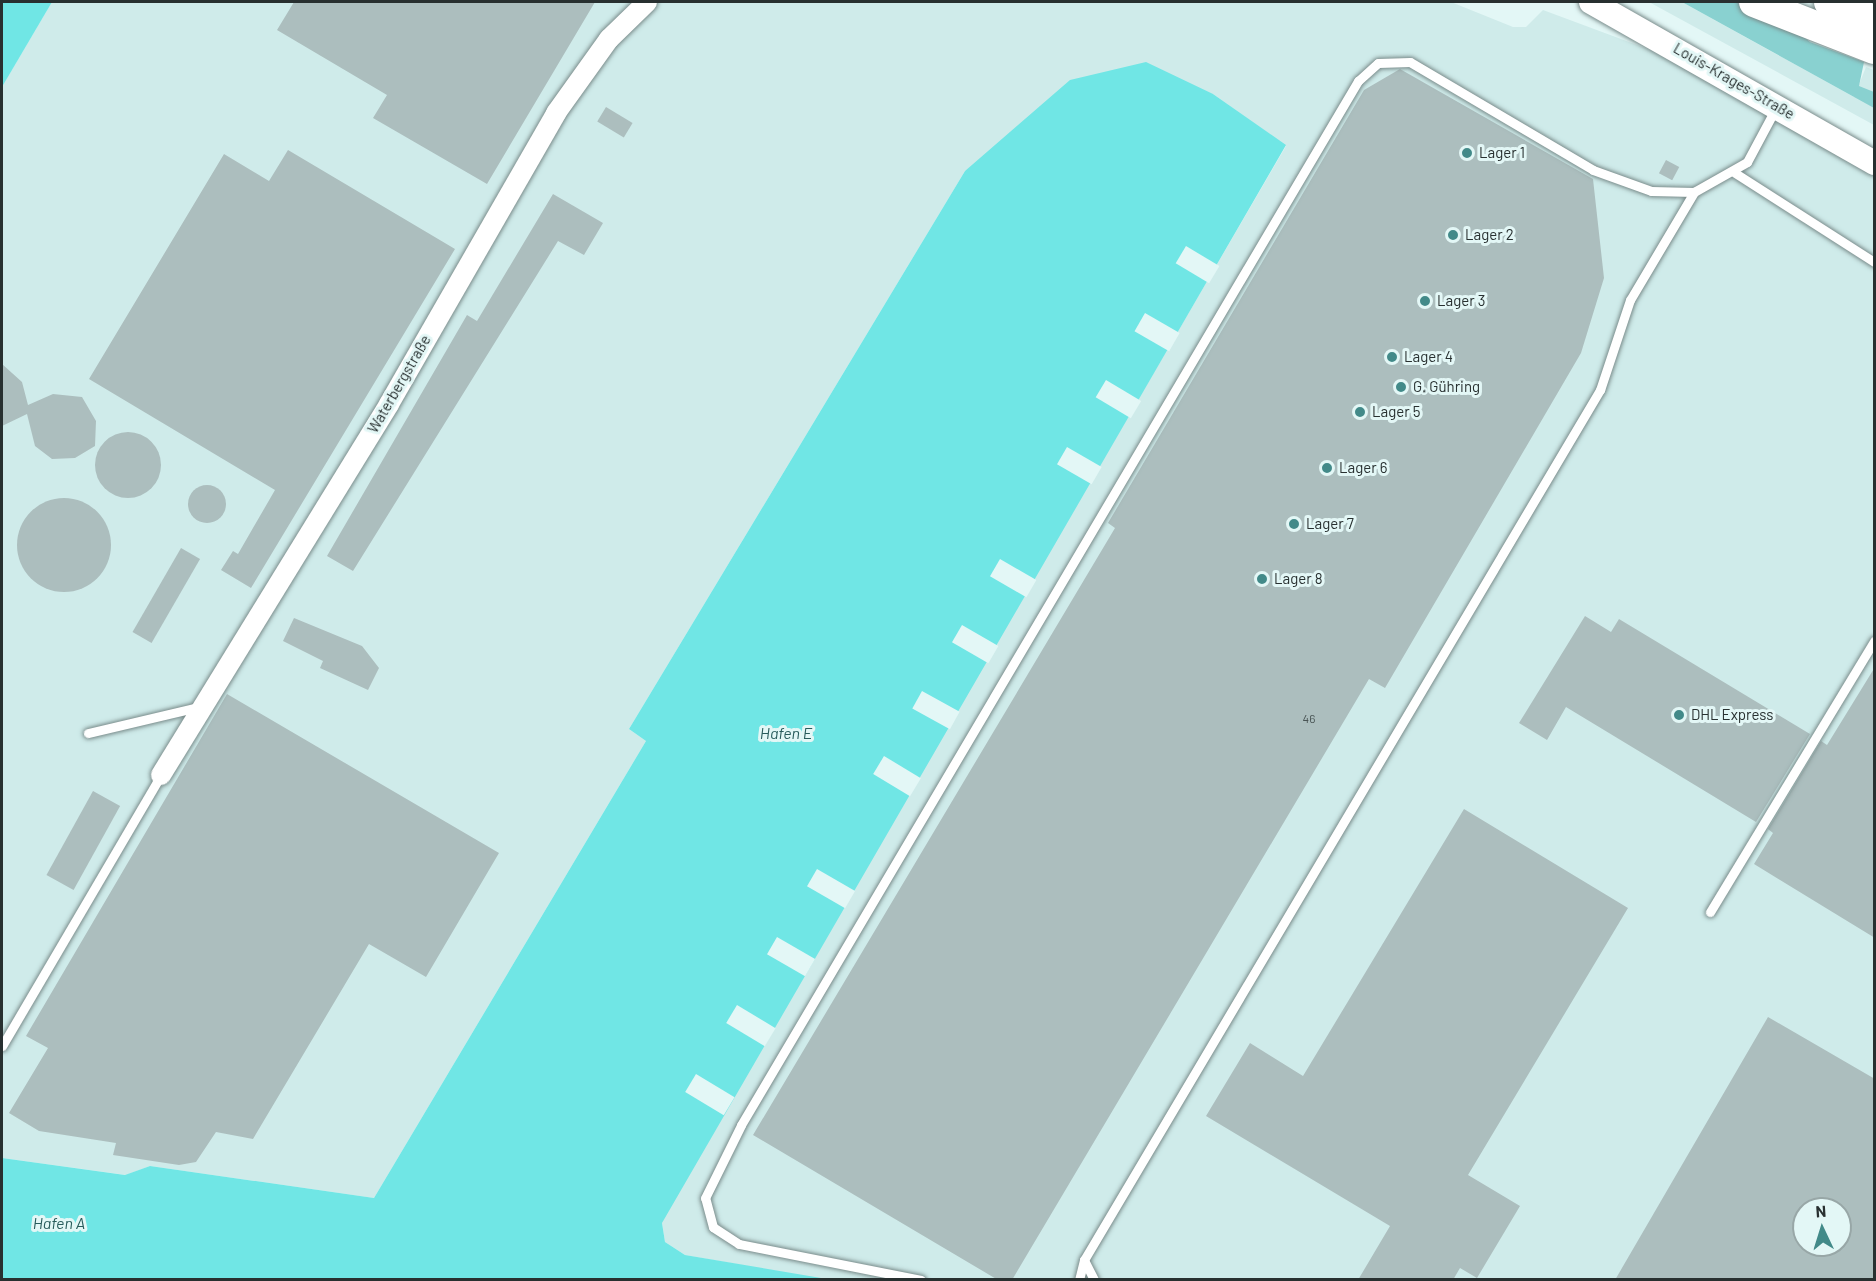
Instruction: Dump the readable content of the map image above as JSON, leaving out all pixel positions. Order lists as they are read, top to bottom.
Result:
{
  "streets": {
    "street": ["Louis-Krages-Straße", "Waterbergstraße"]
  },
  "water": ["Hafen E", "Hafen A"],
  "places": [
    "Lager 1",
    "Lager 2",
    "Lager 3",
    "Lager 4",
    "G. Gühring",
    "Lager 5",
    "Lager 6",
    "Lager 7",
    "Lager 8",
    "DHL Express"
  ],
  "house_numbers": ["46"],
  "north": "top"
}
